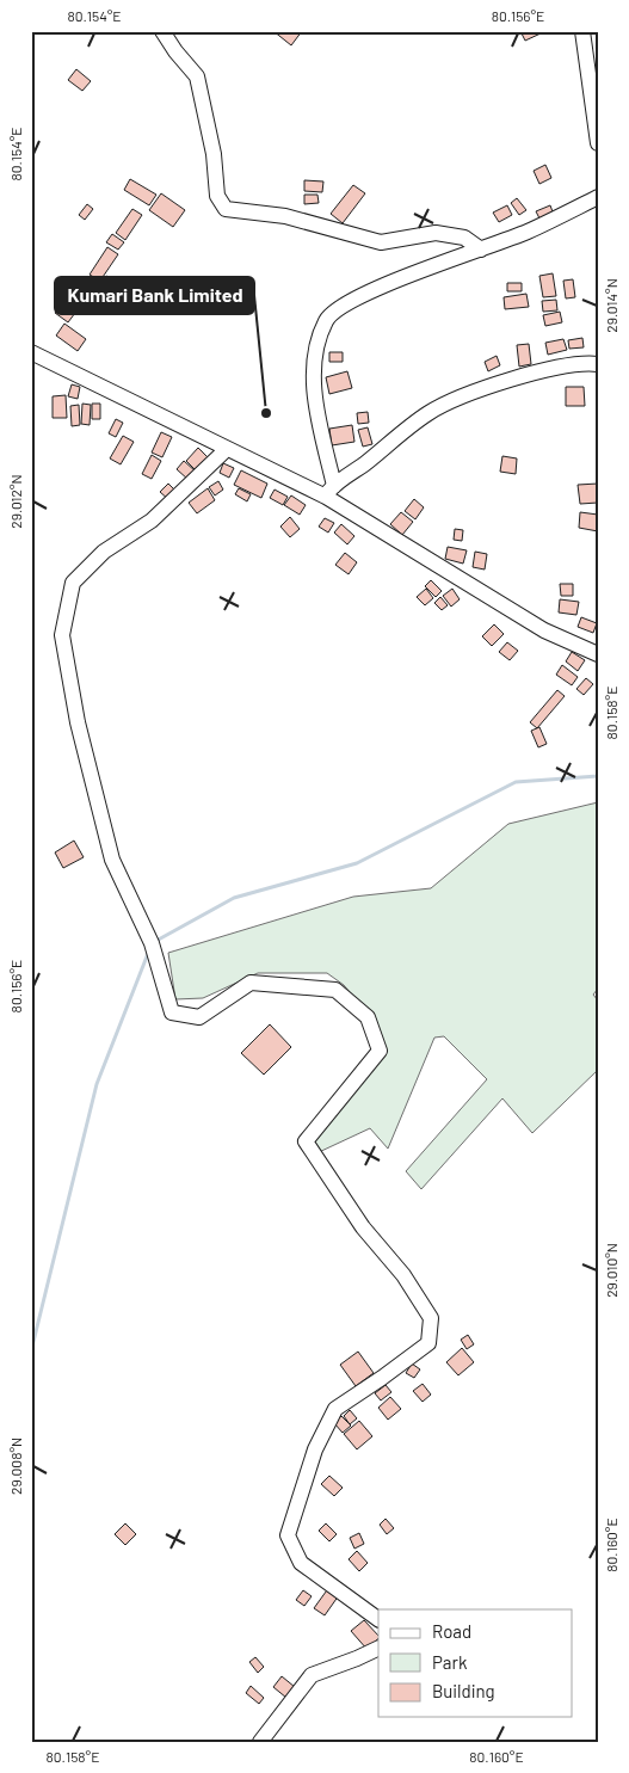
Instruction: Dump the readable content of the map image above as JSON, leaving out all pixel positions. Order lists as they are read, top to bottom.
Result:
{
  "places": ["Kumari Bank Limited"],
  "legend": ["Road", "Park", "Building"],
  "coordinates": [
    "80.154°E",
    "80.156°E",
    "29.014°N",
    "29.012°N",
    "80.158°E",
    "29.010°N",
    "29.008°N",
    "80.160°E"
  ]
}
